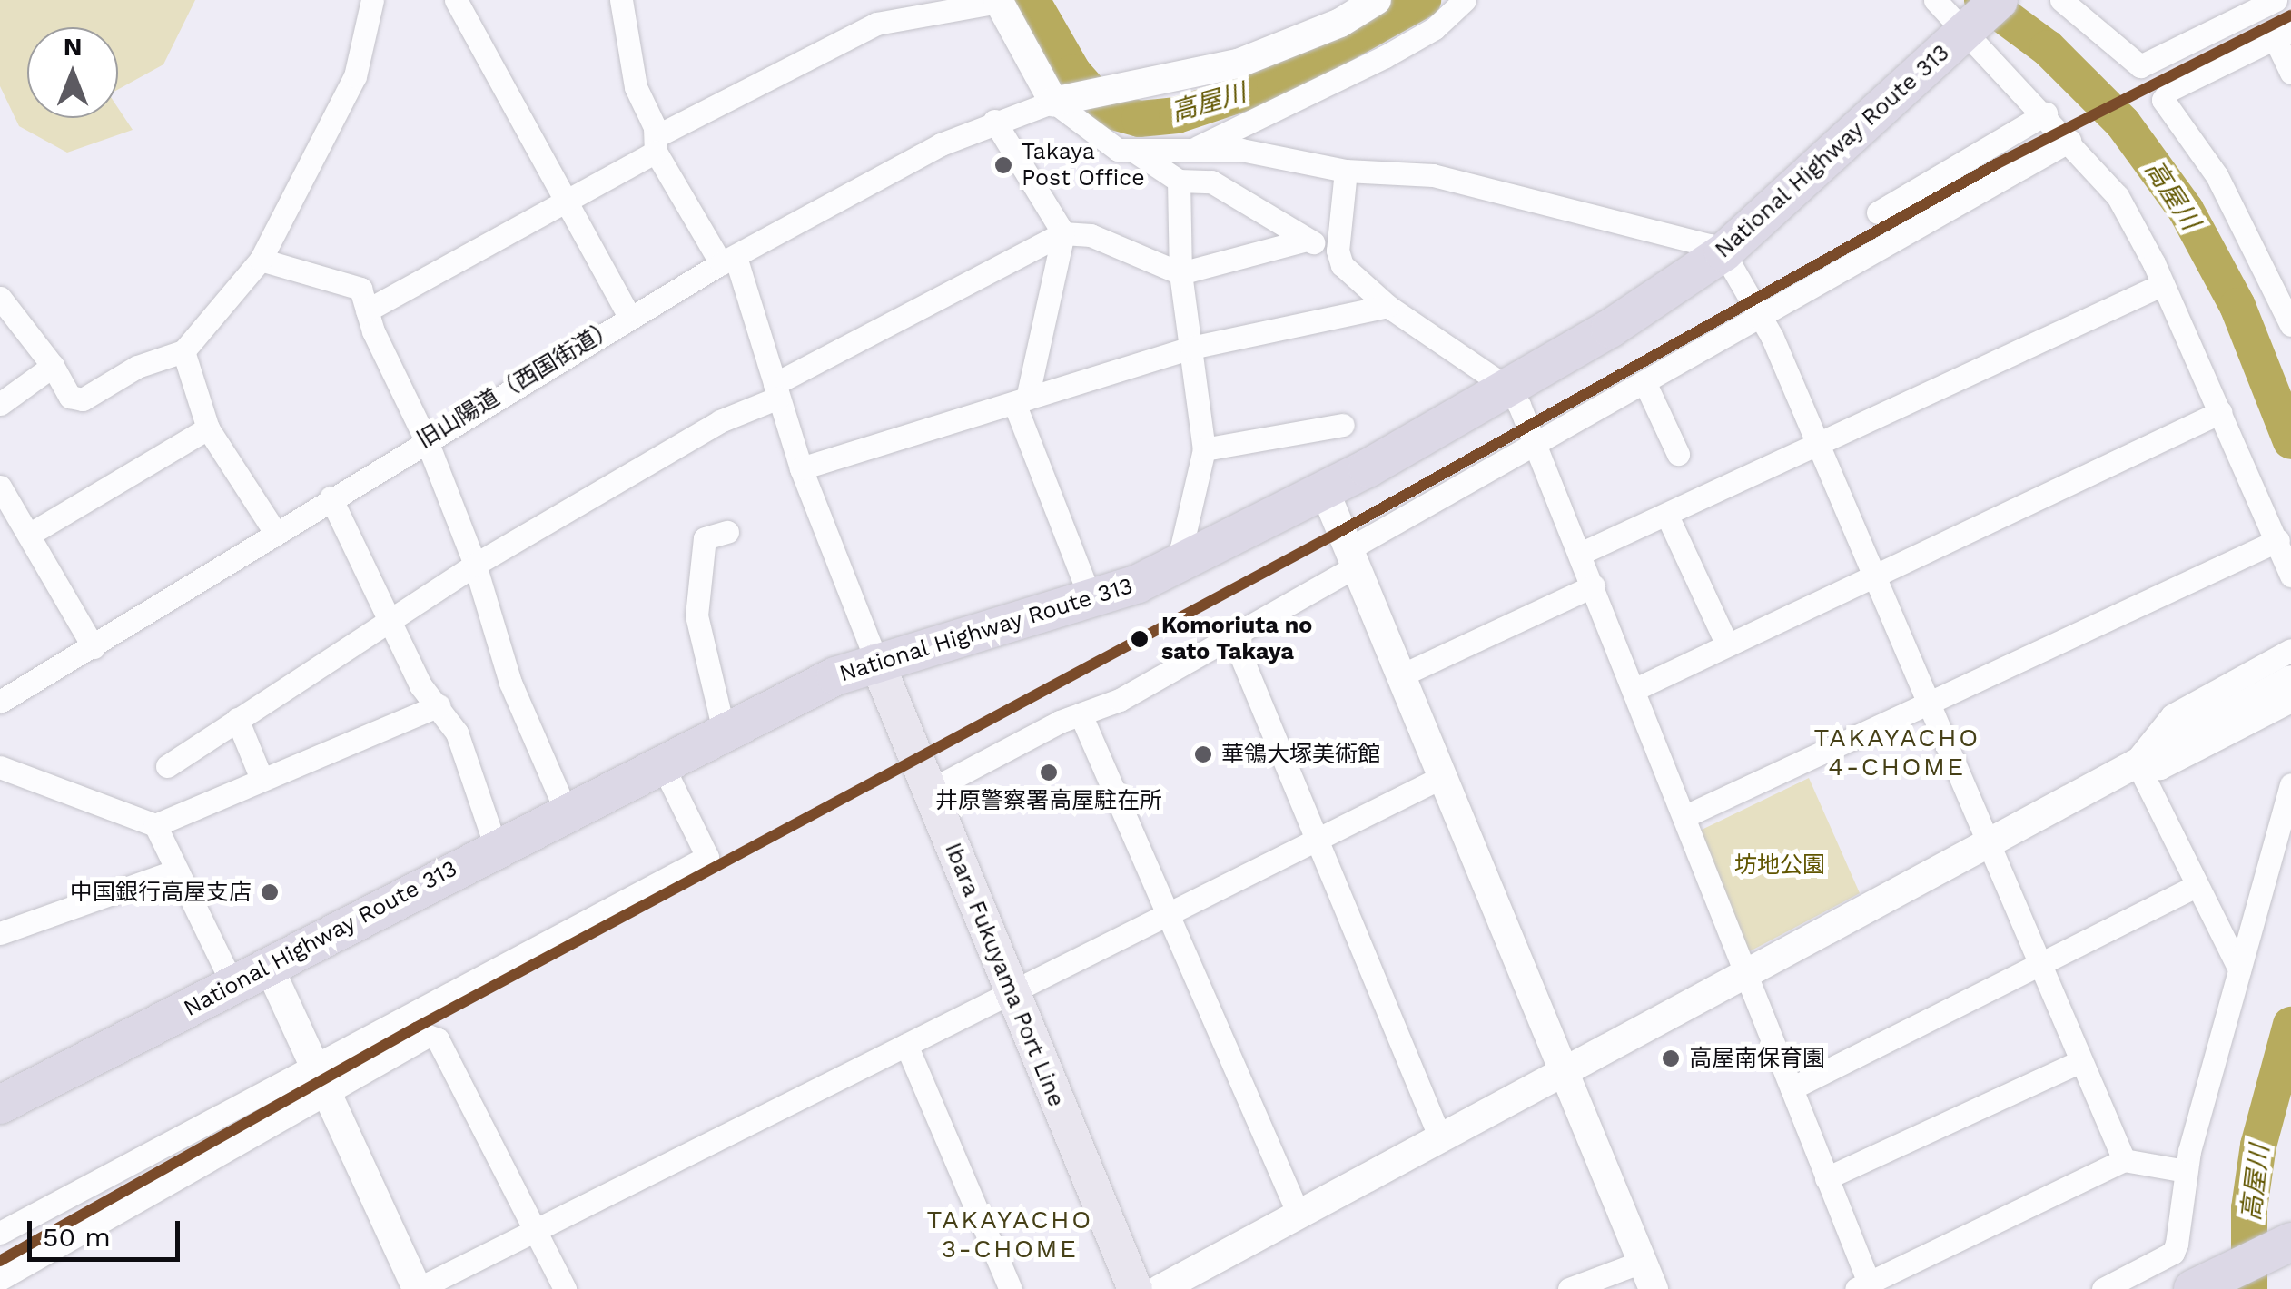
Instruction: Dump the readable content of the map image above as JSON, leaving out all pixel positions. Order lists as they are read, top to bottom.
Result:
{
  "streets": {
    "highway": ["National Highway Route 313"],
    "main road": ["Ibara Fukuyama Port Line"],
    "street": ["旧山陽道（西国街道）"]
  },
  "crossings": [
    ["National Highway Route 313", "Ibara Fukuyama Port Line"]
  ],
  "districts": ["TAKAYACHO 4-CHOME", "TAKAYACHO 3-CHOME"],
  "water": ["高屋川"],
  "parks": ["坊地公園"],
  "places": [
    "Takaya Post Office",
    "Komoriuta no sato Takaya",
    "華鴒大塚美術館",
    "井原警察署高屋駐在所",
    "中国銀行高屋支店",
    "高屋南保育園"
  ],
  "scale_bar": "50 m",
  "north": "top"
}
